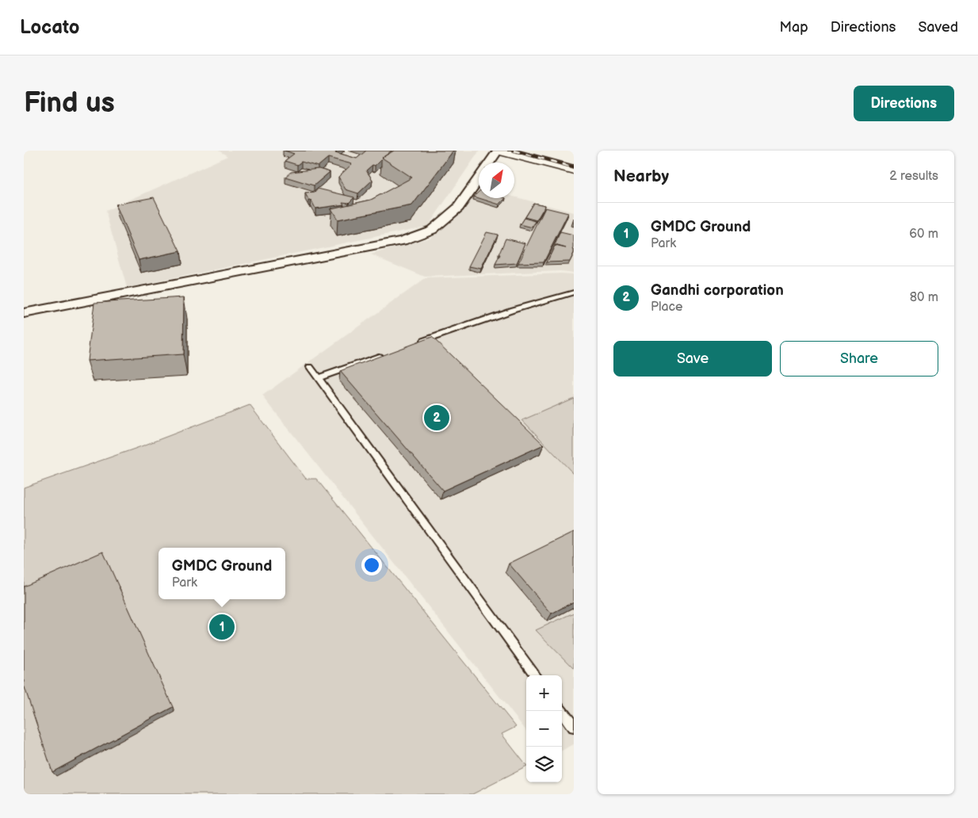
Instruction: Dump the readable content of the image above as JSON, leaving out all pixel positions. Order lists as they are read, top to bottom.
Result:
{
  "north": "top right",
  "page": {
    "header": "Locato",
    "nav": ["Map", "Directions", "Saved"],
    "buttons": [
      "Directions",
      ["Save", "Share"]
    ],
    "title": "Find us",
    "heading": ["Nearby", "2 results"],
    "list": [
      {
        "mark": "1",
        "name": "GMDC Ground",
        "note": "Park",
        "value": "60 m"
      },
      {
        "mark": "2",
        "name": "Gandhi corporation",
        "note": "Place",
        "value": "80 m"
      }
    ],
    "pins": ["2", "1"],
    "popup": ["GMDC Ground", "Park"],
    "map_buttons": ["+", "−"]
  }
}
